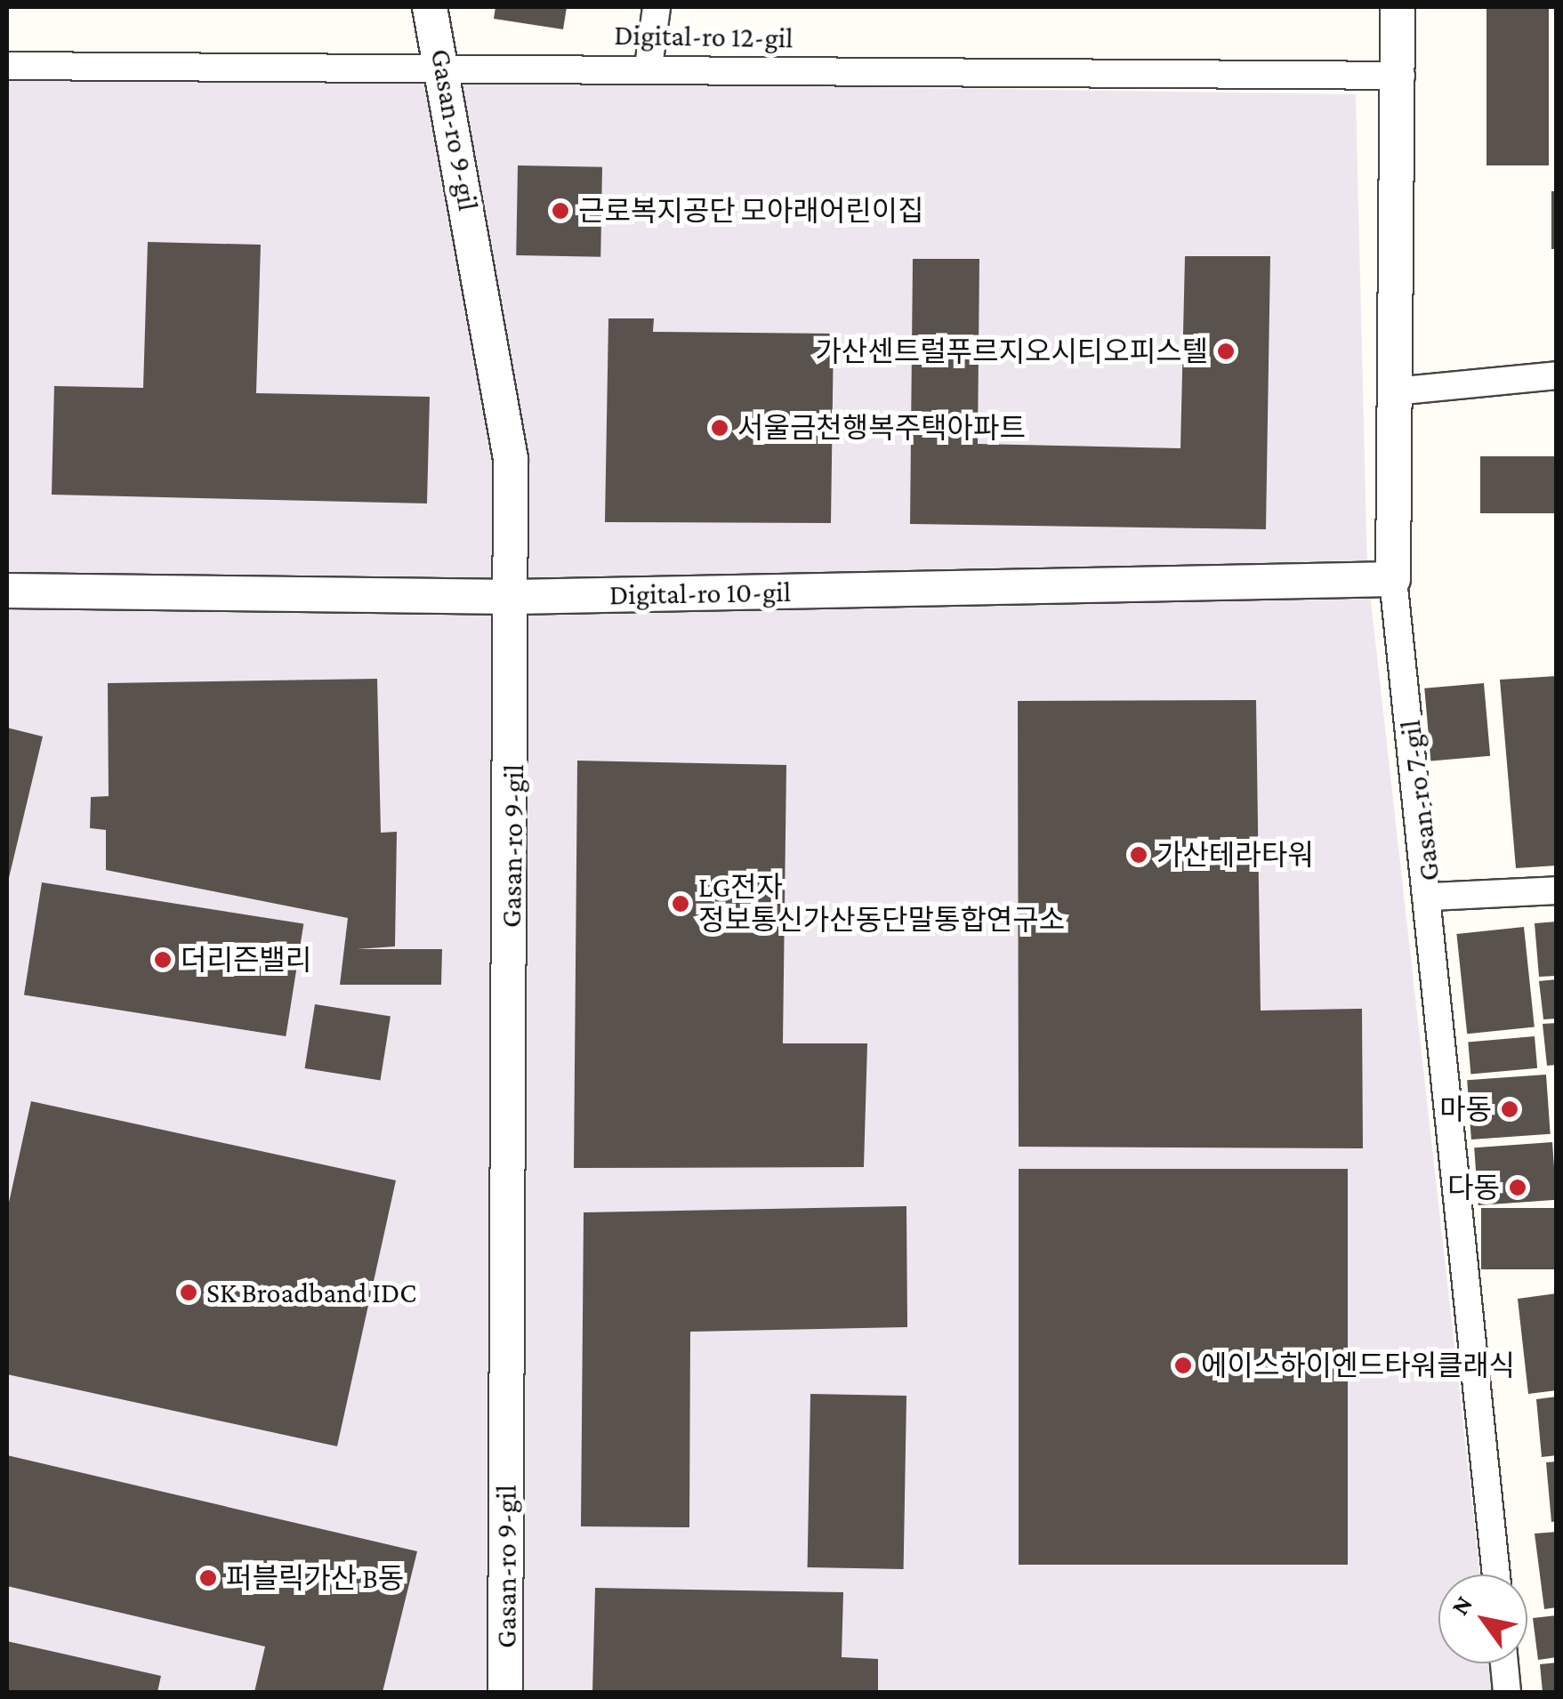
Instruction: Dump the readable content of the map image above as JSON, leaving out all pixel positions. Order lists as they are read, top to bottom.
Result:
{
  "streets": {
    "street": [
      "Digital-ro 12-gil",
      "Gasan-ro 9-gil",
      "Digital-ro 10-gil",
      "Gasan-ro 7-gil"
    ]
  },
  "crossings": [
    ["Digital-ro 12-gil", "Gasan-ro 9-gil"],
    ["Digital-ro 12-gil", "Gasan-ro 7-gil"],
    ["Gasan-ro 9-gil", "Digital-ro 10-gil"],
    ["Digital-ro 10-gil", "Gasan-ro 7-gil"]
  ],
  "places": [
    "근로복지공단 모아래어린이집",
    "가산센트럴푸르지오시티오피스텔",
    "서울금천행복주택아파트",
    "가산테라타워",
    "LG전자 정보통신가산동단말통합연구소",
    "더리즌밸리",
    "마동",
    "다동",
    "SK Broadband IDC",
    "에이스하이엔드타워클래식",
    "퍼블릭가산 B동"
  ],
  "north": "top left"
}
